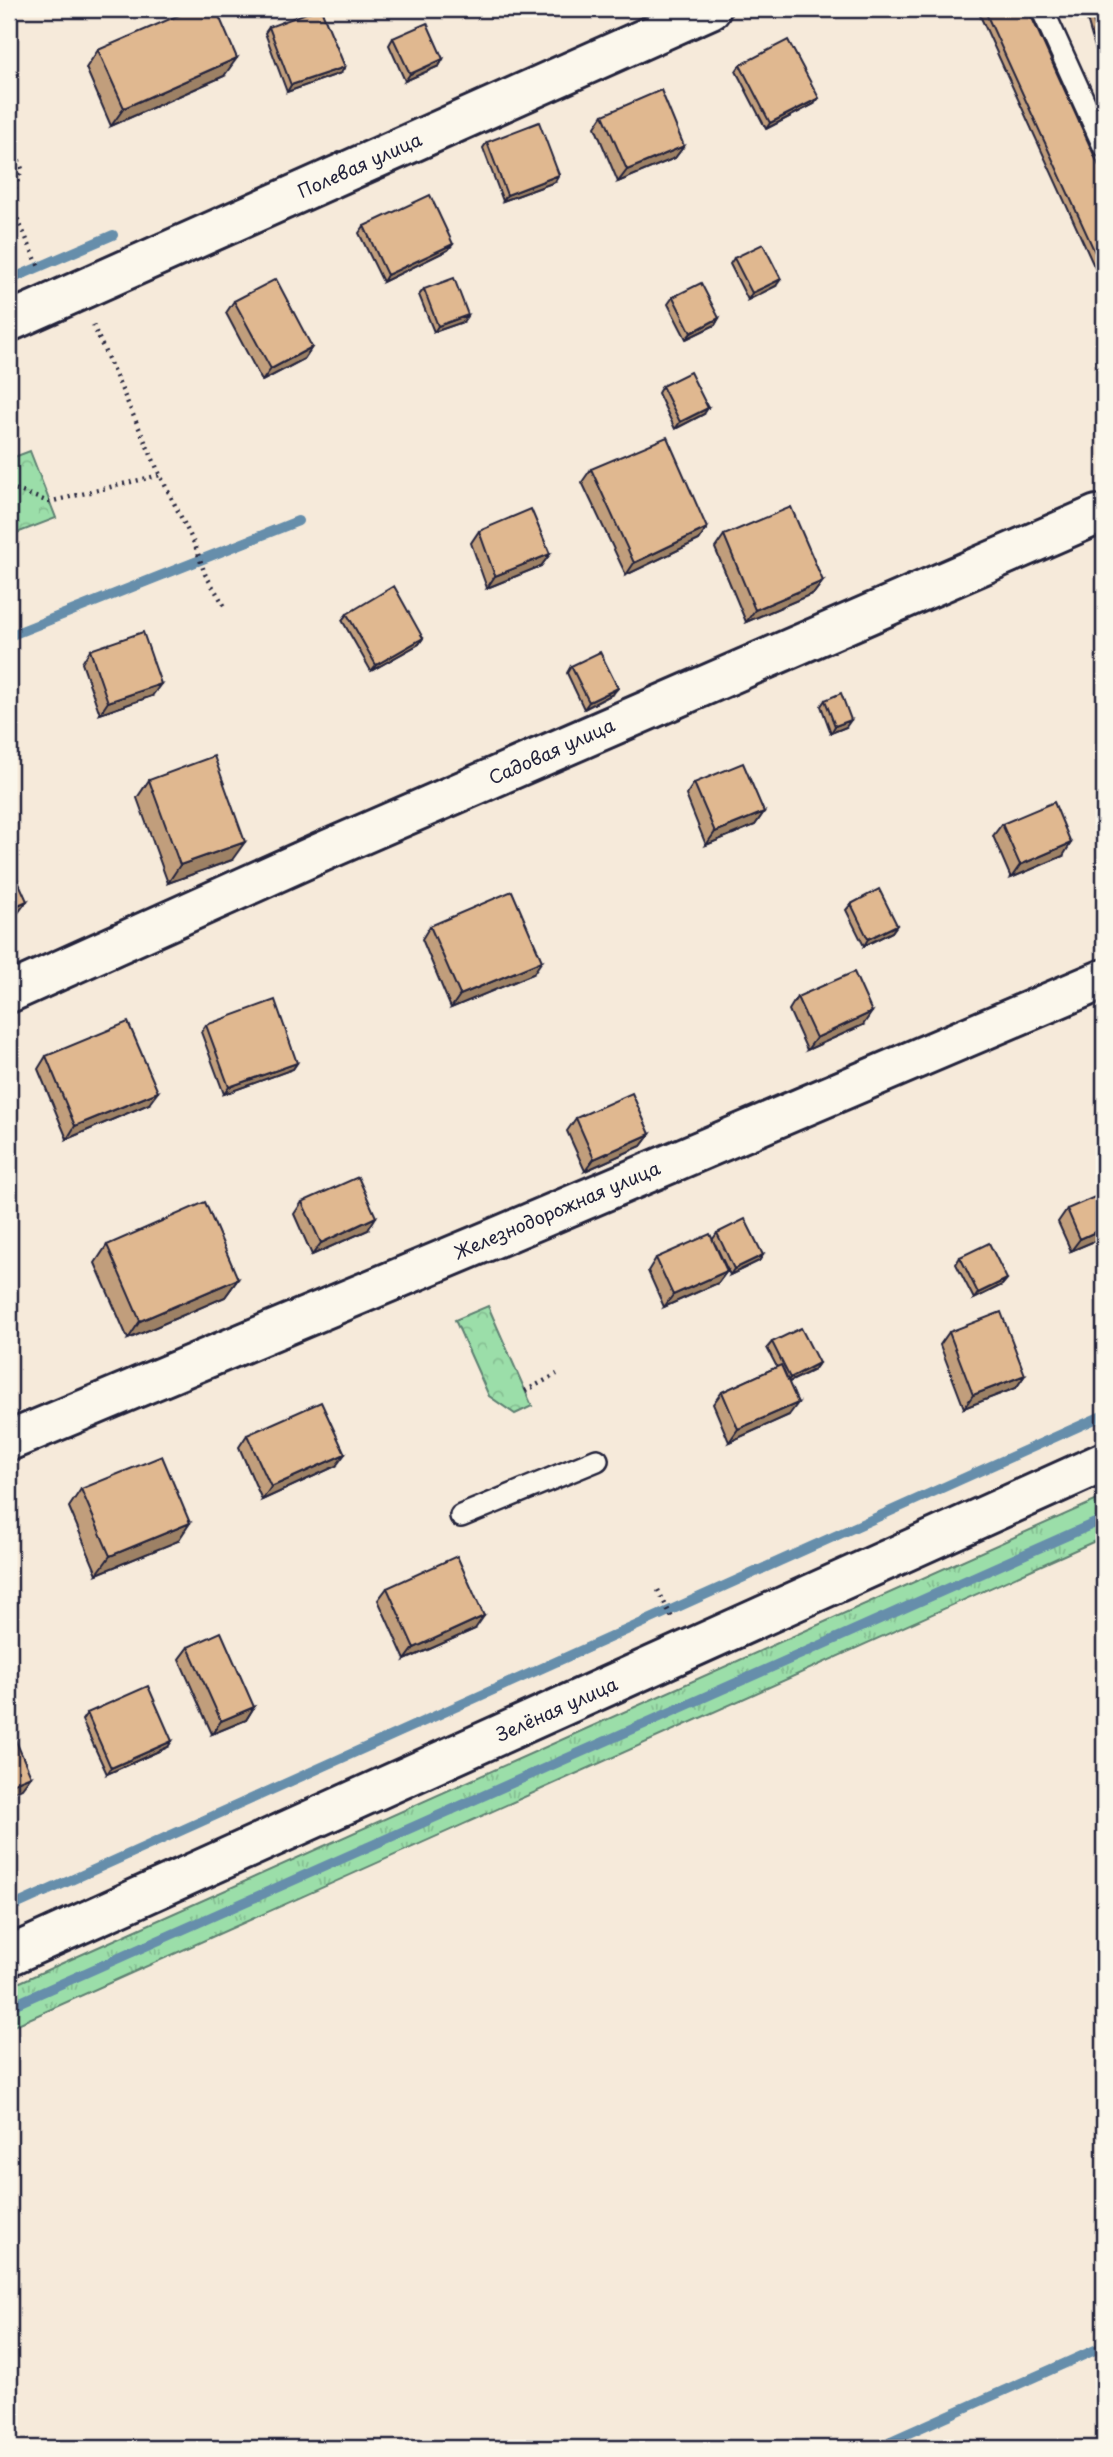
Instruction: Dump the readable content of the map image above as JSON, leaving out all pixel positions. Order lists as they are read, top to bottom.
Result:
{
  "streets": {
    "street": [
      "Полевая улица",
      "Садовая улица",
      "Железнодорожная улица",
      "Зелёная улица"
    ]
  }
}
